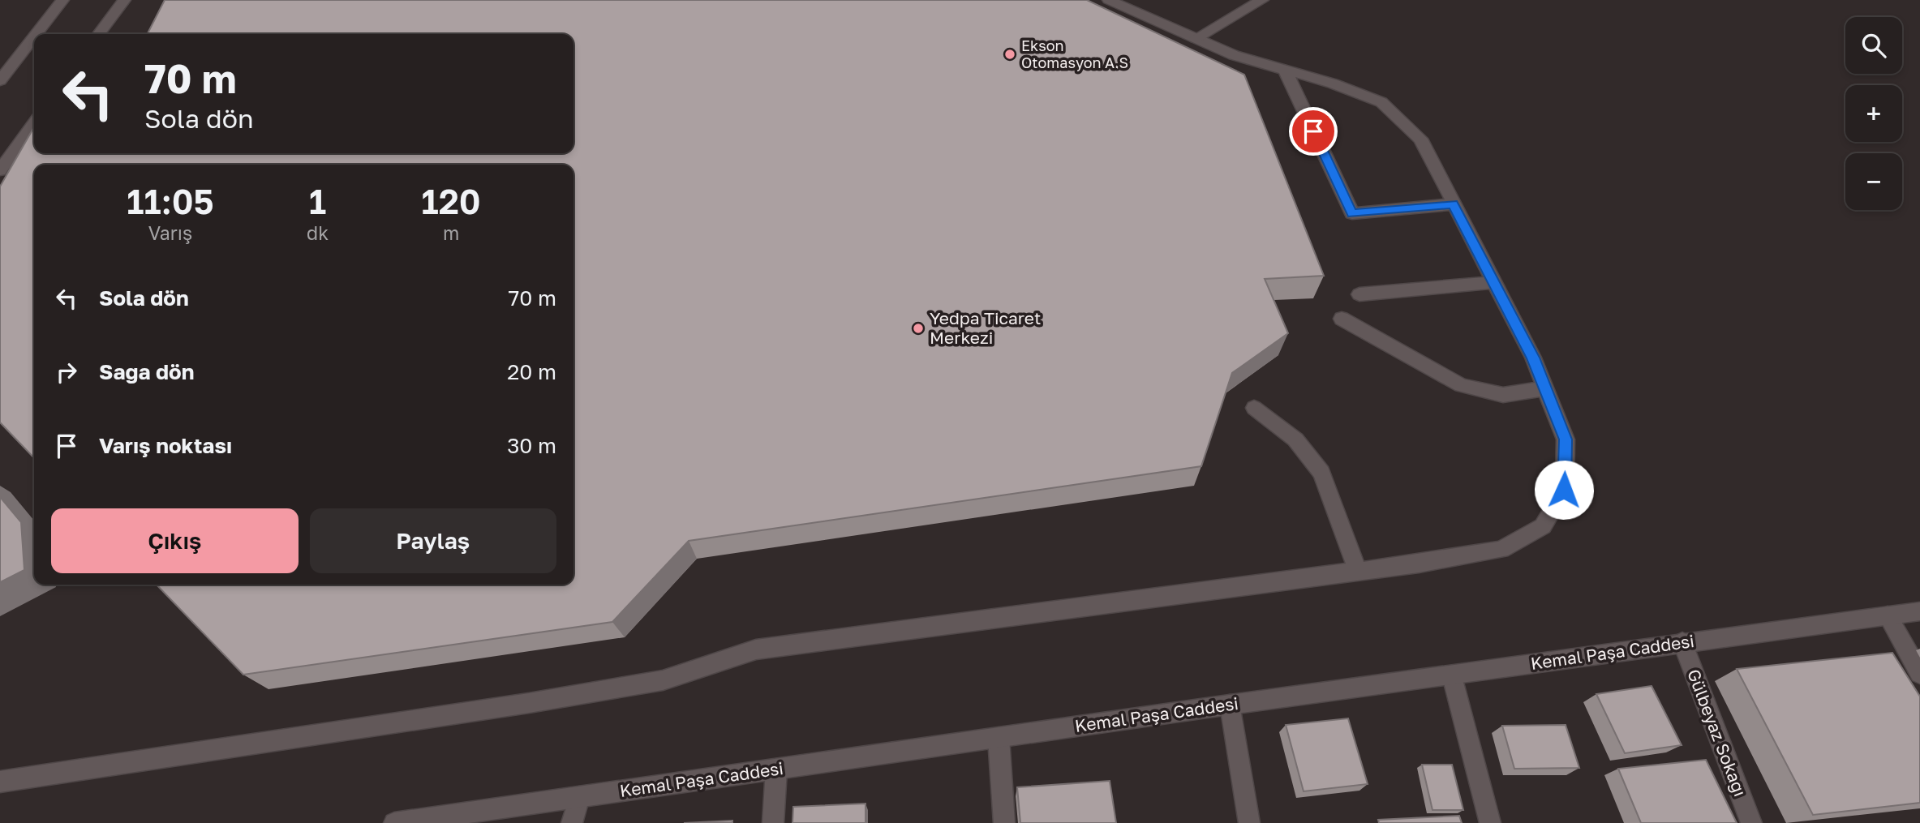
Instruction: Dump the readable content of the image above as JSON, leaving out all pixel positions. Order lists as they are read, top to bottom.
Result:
{
  "streets": {
    "street": ["Kemal Paşa Caddesi", "Gülbeyaz Sokağı"]
  },
  "crossings": [
    ["Kemal Paşa Caddesi", "Gülbeyaz Sokağı"]
  ],
  "places": ["Ekson Otomasyon A.S", "Yedpa Ticaret Merkezi"],
  "page": {
    "map_buttons": ["+", "−"],
    "turn": ["70 m", "Sola dön"],
    "eta": [
      "11:05",
      "Varış",
      "1",
      "dk",
      "120",
      "m"
    ],
    "list": [
      {
        "name": "Sola dön",
        "value": "70 m"
      },
      {
        "name": "Sağa dön",
        "value": "20 m"
      },
      {
        "name": "Varış noktası",
        "value": "30 m"
      }
    ],
    "buttons": ["Çıkış", "Paylaş"]
  }
}
